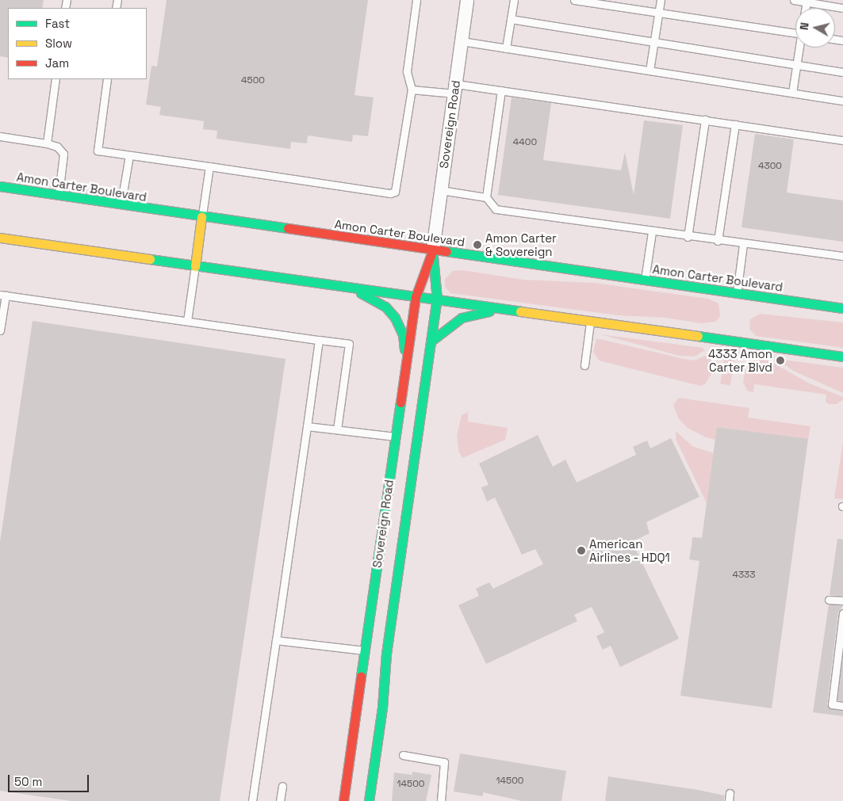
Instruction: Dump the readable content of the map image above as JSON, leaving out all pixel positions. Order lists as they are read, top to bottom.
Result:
{
  "streets": {
    "street": ["Sovereign Road", "Amon Carter Boulevard"]
  },
  "crossings": [
    ["Sovereign Road", "Amon Carter Boulevard"]
  ],
  "places": ["Amon Carter & Sovereign", "4333 Amon Carter Blvd", "American Airlines - HDQ1"],
  "house_numbers": [
    "4500",
    "4400",
    "4300",
    "4333",
    "14500",
    "14500"
  ],
  "legend": ["Fast", "Slow", "Jam"],
  "scale_bar": "50 m",
  "north": "left"
}
